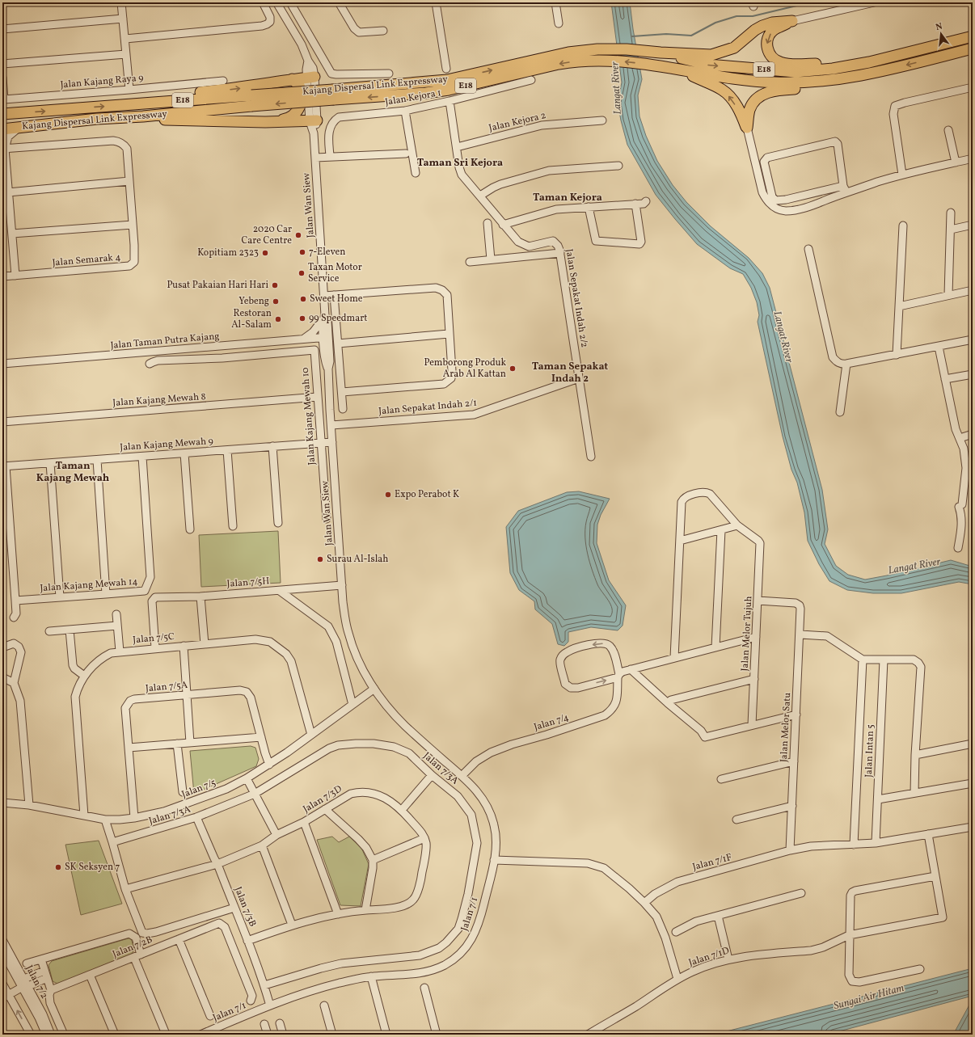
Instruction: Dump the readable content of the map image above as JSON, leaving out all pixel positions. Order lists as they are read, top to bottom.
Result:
{
  "streets": {
    "highway": ["E18", "Kajang Dispersal Link Expressway"],
    "street": [
      "Jalan Kajang Raya 9",
      "Jalan Kejora 1",
      "Jalan Kejora 2",
      "Jalan Wan Siew",
      "Jalan Semarak 4",
      "Jalan Sepakat Indah 2/2",
      "Jalan Taman Putra Kajang",
      "Jalan Kajang Mewah 8",
      "Jalan Sepakat Indah 2/1",
      "Jalan Kajang Mewah 10",
      "Jalan Kajang Mewah 9",
      "Jalan 7/5H",
      "Jalan Kajang Mewah 14",
      "Jalan Melor Tujuh",
      "Jalan 7/5C",
      "Jalan 7/5A",
      "Jalan 7/4",
      "Jalan Melor Satu",
      "Jalan Intan 5",
      "Jalan 7/3A",
      "Jalan 7/5",
      "Jalan 7/3D",
      "Jalan 7/1F",
      "Jalan 7/3B",
      "Jalan 7/1",
      "Jalan 7/2B",
      "Jalan 7/1D",
      "Jalan 7/2"
    ]
  },
  "crossings": [
    ["Jalan Wan Siew", "Jalan Taman Putra Kajang"],
    ["Jalan Wan Siew", "Jalan Sepakat Indah 2/1"],
    ["Jalan Wan Siew", "Jalan Kajang Mewah 9"],
    ["Jalan Wan Siew", "Jalan 7/5H"],
    ["Jalan Wan Siew", "Jalan 7/5"],
    ["Jalan Wan Siew", "Jalan 7/1"],
    ["Jalan Sepakat Indah 2/2", "Jalan Sepakat Indah 2/1"],
    ["Jalan Kajang Mewah 8", "Jalan Kajang Mewah 10"],
    ["Jalan Kajang Mewah 10", "Jalan Kajang Mewah 9"],
    ["Jalan Kajang Mewah 9", "Jalan Kajang Mewah 14"],
    ["Jalan 7/5H", "Jalan 7/5C"],
    ["Jalan Melor Tujuh", "Jalan Melor Satu"],
    ["Jalan 7/5C", "Jalan 7/5"],
    ["Jalan 7/5A", "Jalan 7/5"],
    ["Jalan 7/4", "Jalan 7/1"],
    ["Jalan Melor Satu", "Jalan 7/1F"],
    ["Jalan Intan 5", "Jalan 7/1F"],
    ["Jalan 7/3A", "Jalan 7/3B"],
    ["Jalan 7/5", "Jalan 7/1"],
    ["Jalan 7/3D", "Jalan 7/3B"],
    ["Jalan 7/3B", "Jalan 7/1"]
  ],
  "districts": [
    "Taman Sri Kejora",
    "Taman Kejora",
    "Taman Sepakat Indah 2",
    "Taman Kajang Mewah"
  ],
  "water": ["Langat River", "Sungai Air Hitam"],
  "places": [
    "2020 Car Care Centre",
    "7-Eleven",
    "Kopitiam 2323",
    "Taxan Motor Service",
    "Pusat Pakaian Hari Hari",
    "Sweet Home",
    "Yebeng",
    "99 Speedmart",
    "Restoran Al-Salam",
    "Pemborong Produk Arab Al Kattan",
    "Expo Perabot K",
    "Surau Al-Islah",
    "SK Seksyen 7"
  ],
  "north": "top"
}
